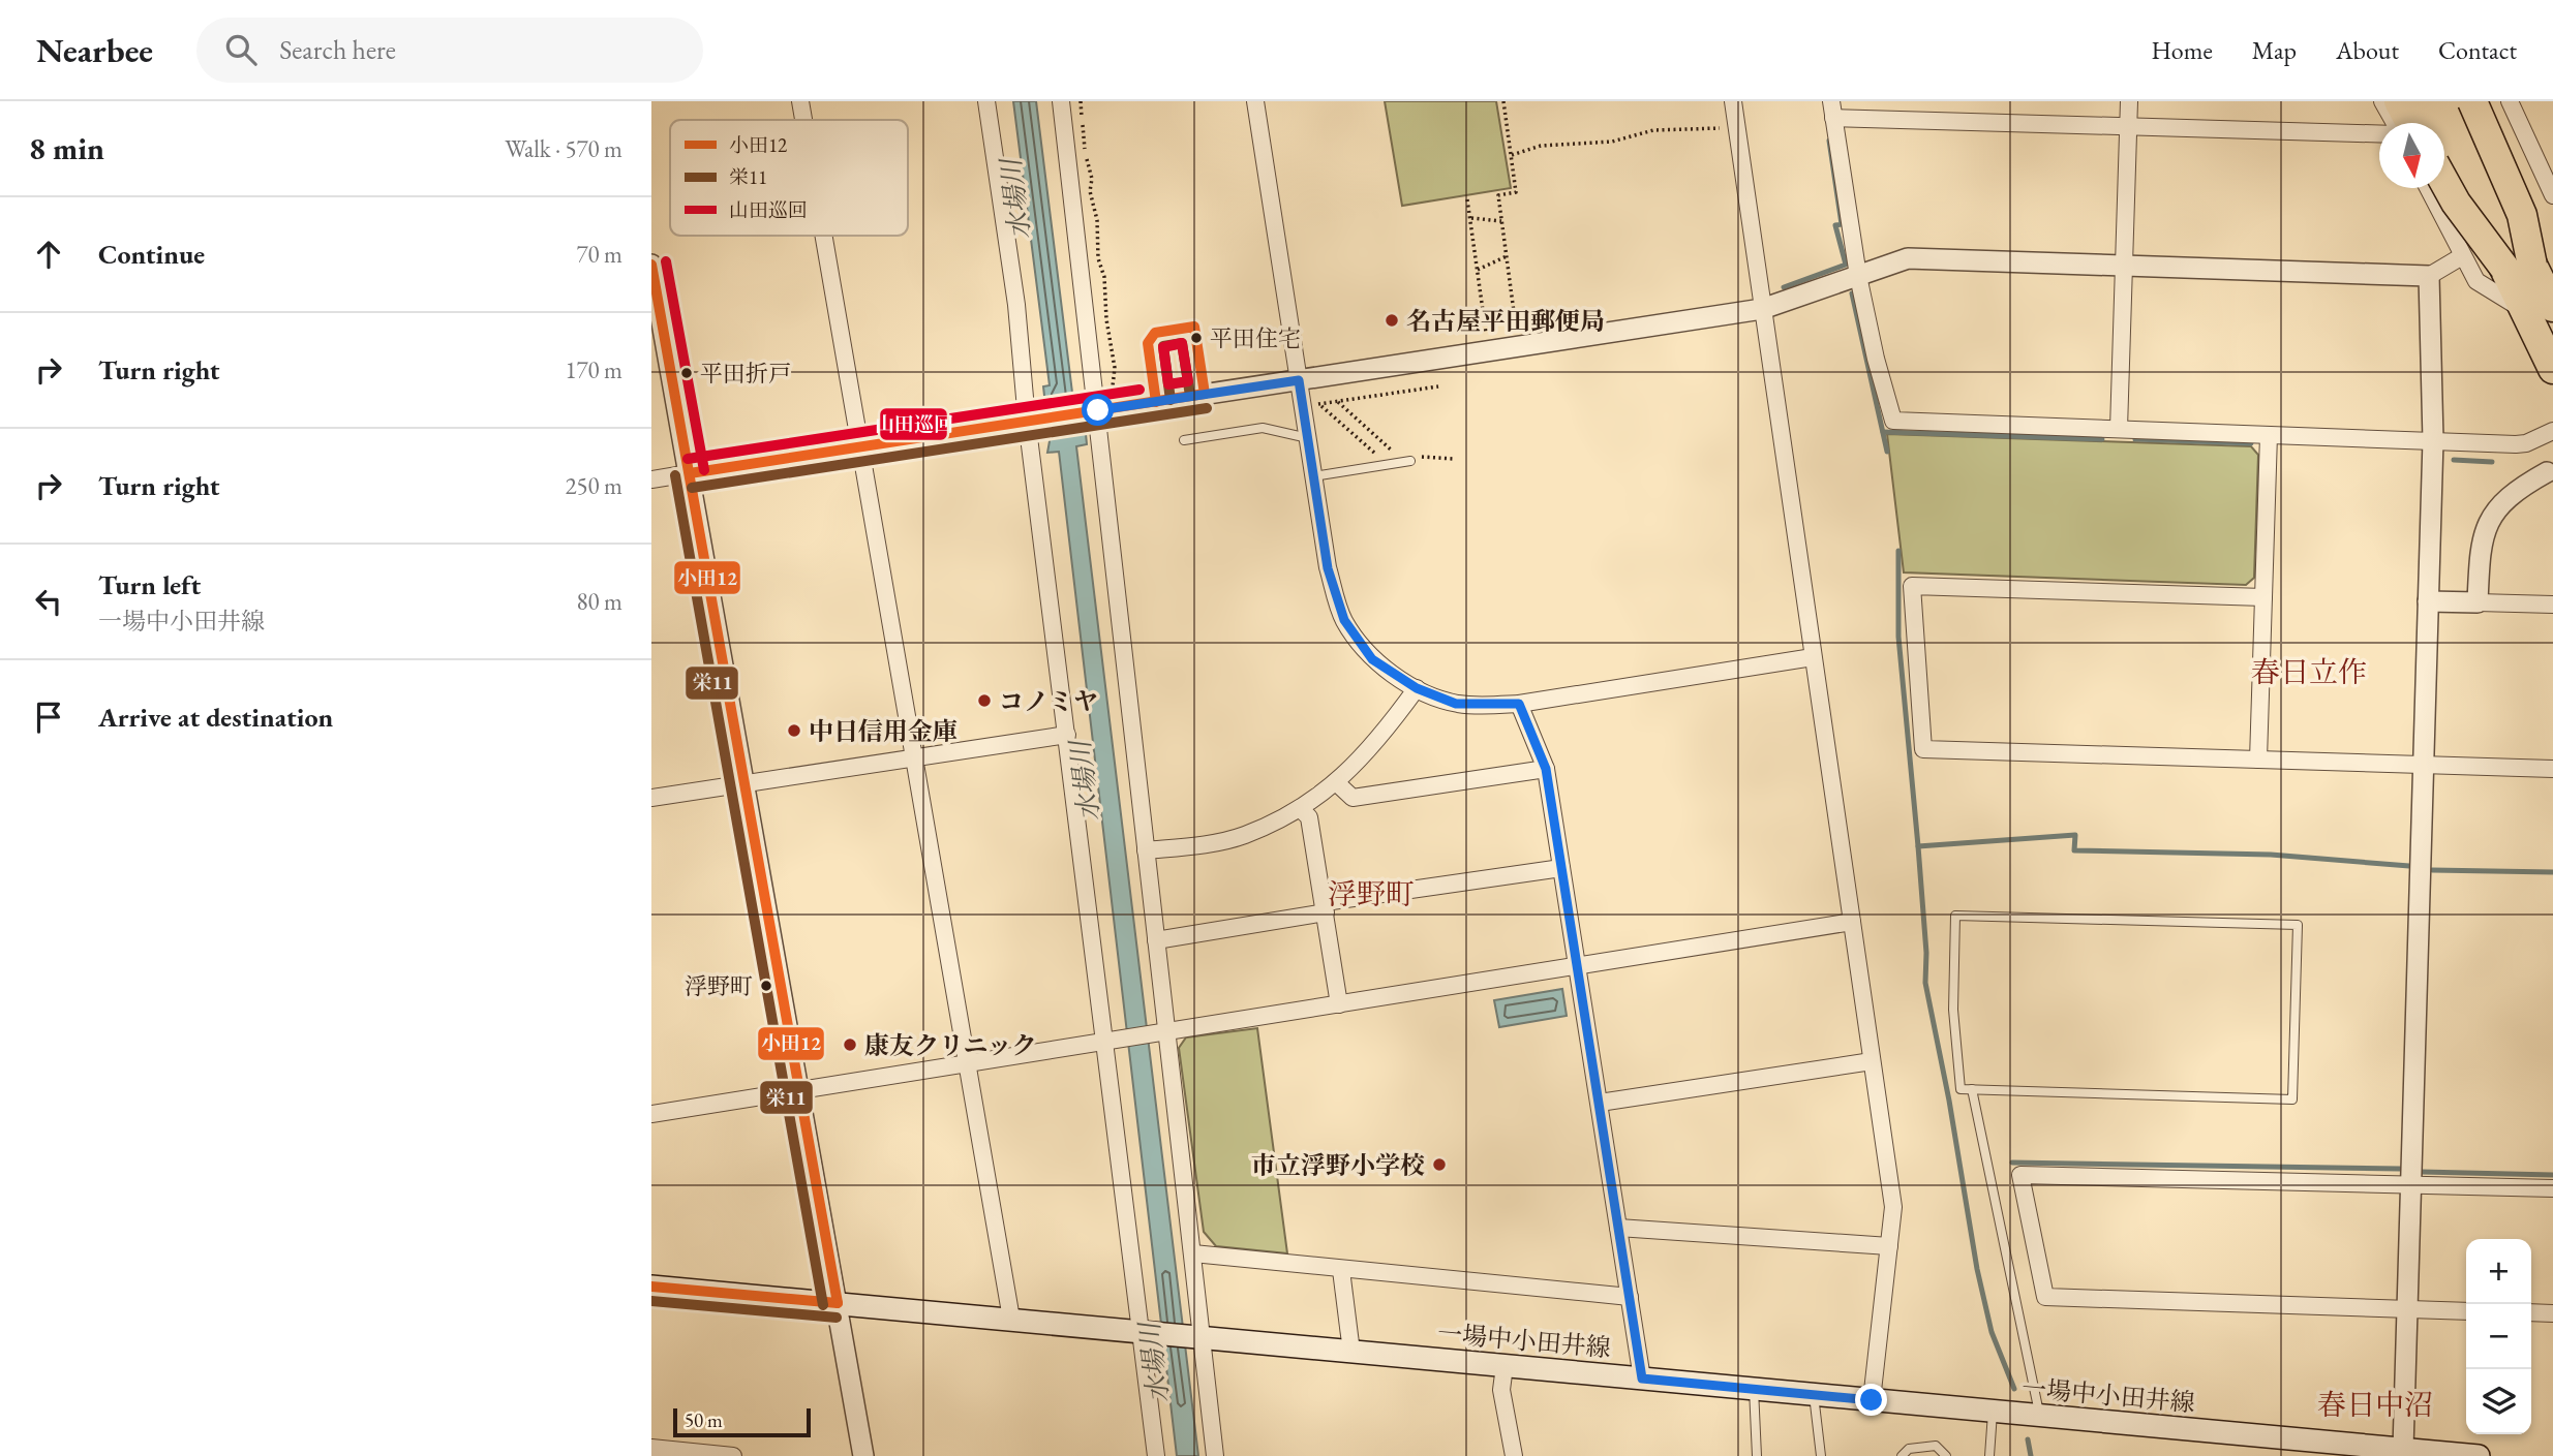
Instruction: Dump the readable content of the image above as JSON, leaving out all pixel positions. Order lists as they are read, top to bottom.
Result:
{
  "streets": {
    "main road": ["一場中小田井線"]
  },
  "districts": ["春日立作", "浮野町", "春日中沼"],
  "water": ["水場川"],
  "places": [
    "名古屋平田郵便局",
    "平田住宅",
    "平田折戸",
    "コノミヤ",
    "中日信用金庫",
    "浮野町",
    "康友クリニック",
    "市立浮野小学校"
  ],
  "lines": ["transit line 山田巡回", "transit line 小田12", "transit line 栄11"],
  "legend": ["小田12", "栄11", "山田巡回"],
  "scale_bar": "50 m",
  "north": "bottom",
  "page": {
    "header": "Nearbee",
    "search": "Search here",
    "nav": [
      "Home",
      "Map",
      "About",
      "Contact"
    ],
    "heading": ["8 min", "Walk · 570 m"],
    "list": [
      ["Continue", "70 m"],
      ["Turn right", "170 m"],
      ["Turn right", "250 m"],
      ["Turn left", "一場中小田井線", "80 m"],
      "Arrive at destination"
    ],
    "map_buttons": ["+", "−"],
    "scale": "50 m"
  }
}
